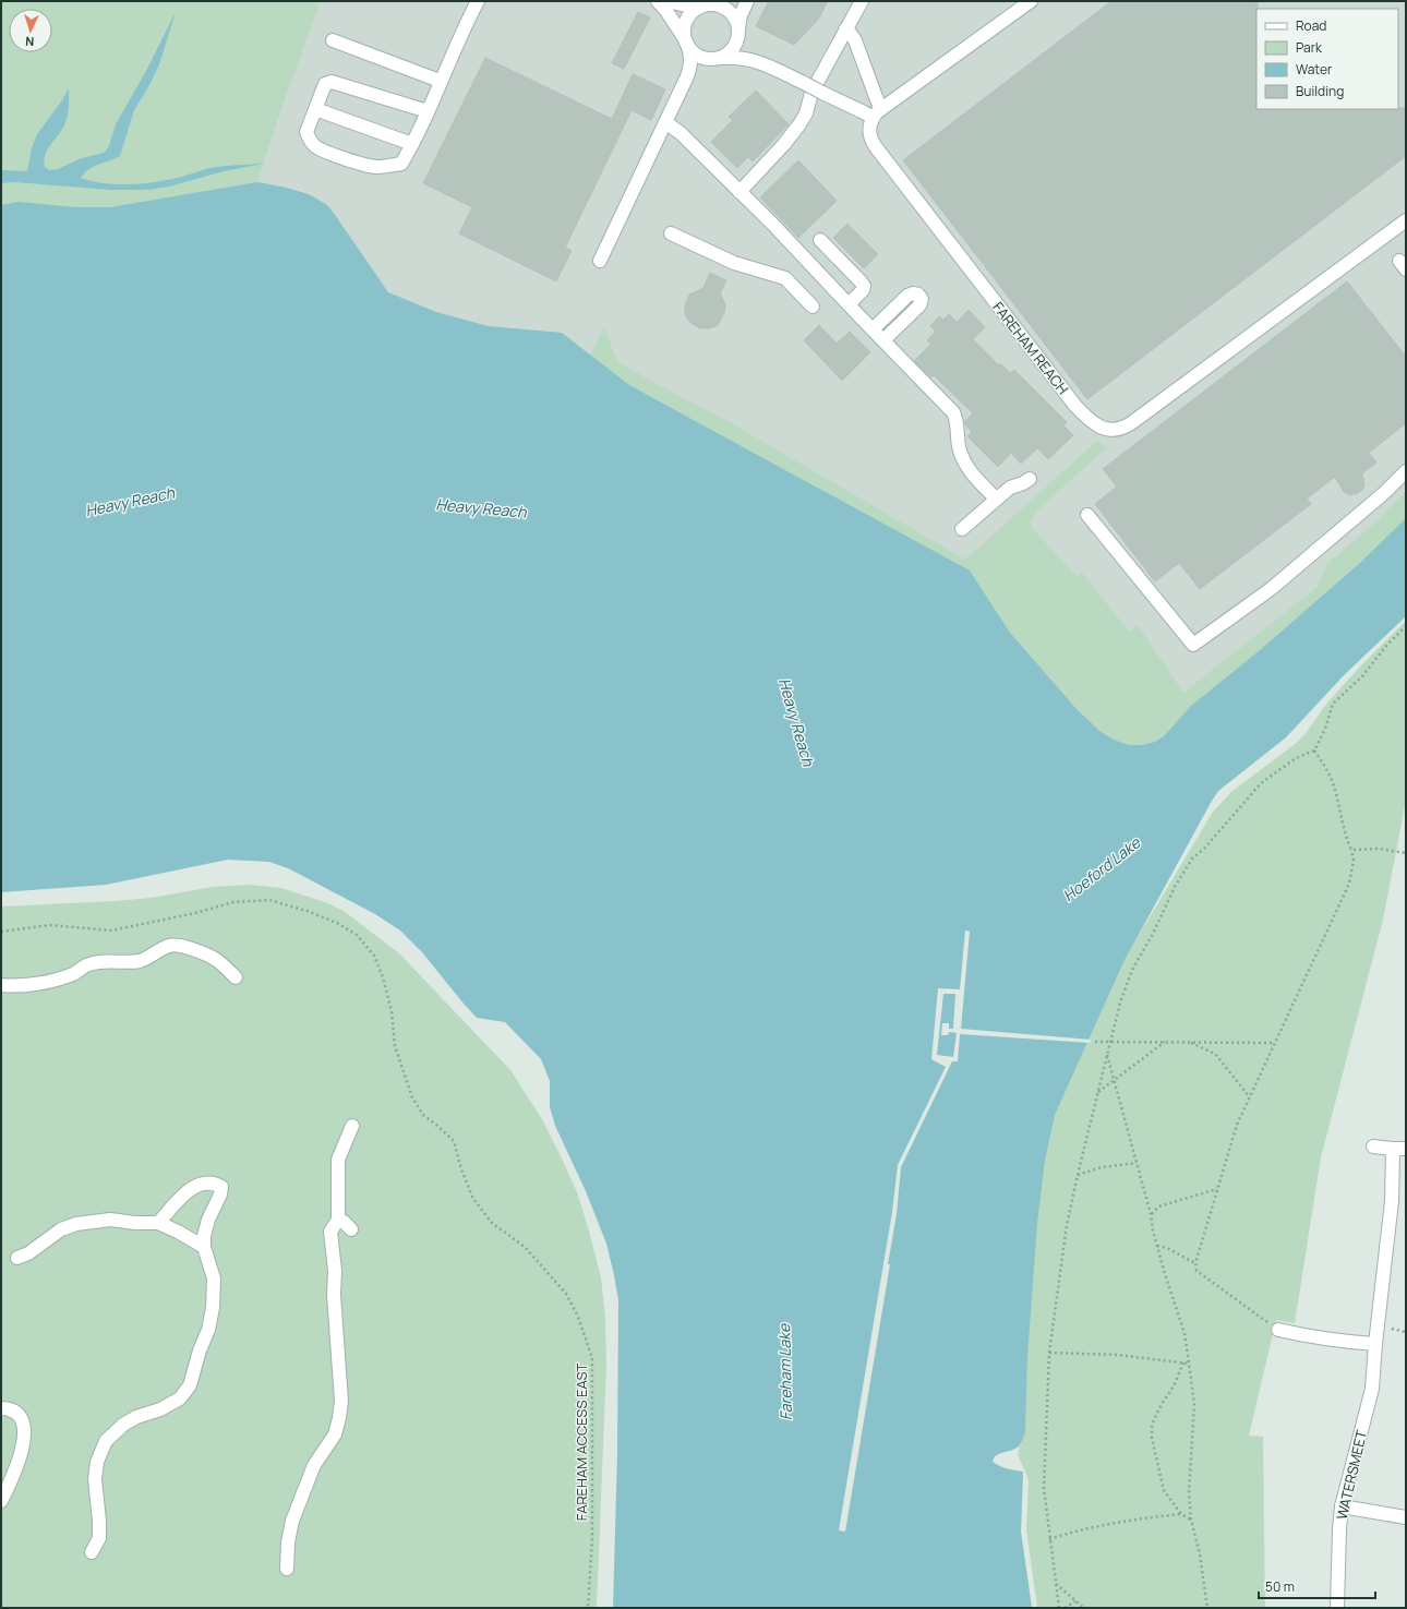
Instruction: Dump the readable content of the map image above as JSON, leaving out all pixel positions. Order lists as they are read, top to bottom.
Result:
{
  "streets": {
    "street": ["FAREHAM REACH", "WATERSMEET"],
    "path": ["FAREHAM ACCESS EAST"]
  },
  "water": ["Heavy Reach", "Hoeford Lake", "Fareham Lake"],
  "legend": [
    "Road",
    "Park",
    "Water",
    "Building"
  ],
  "scale_bar": "50 m",
  "north": "bottom"
}
